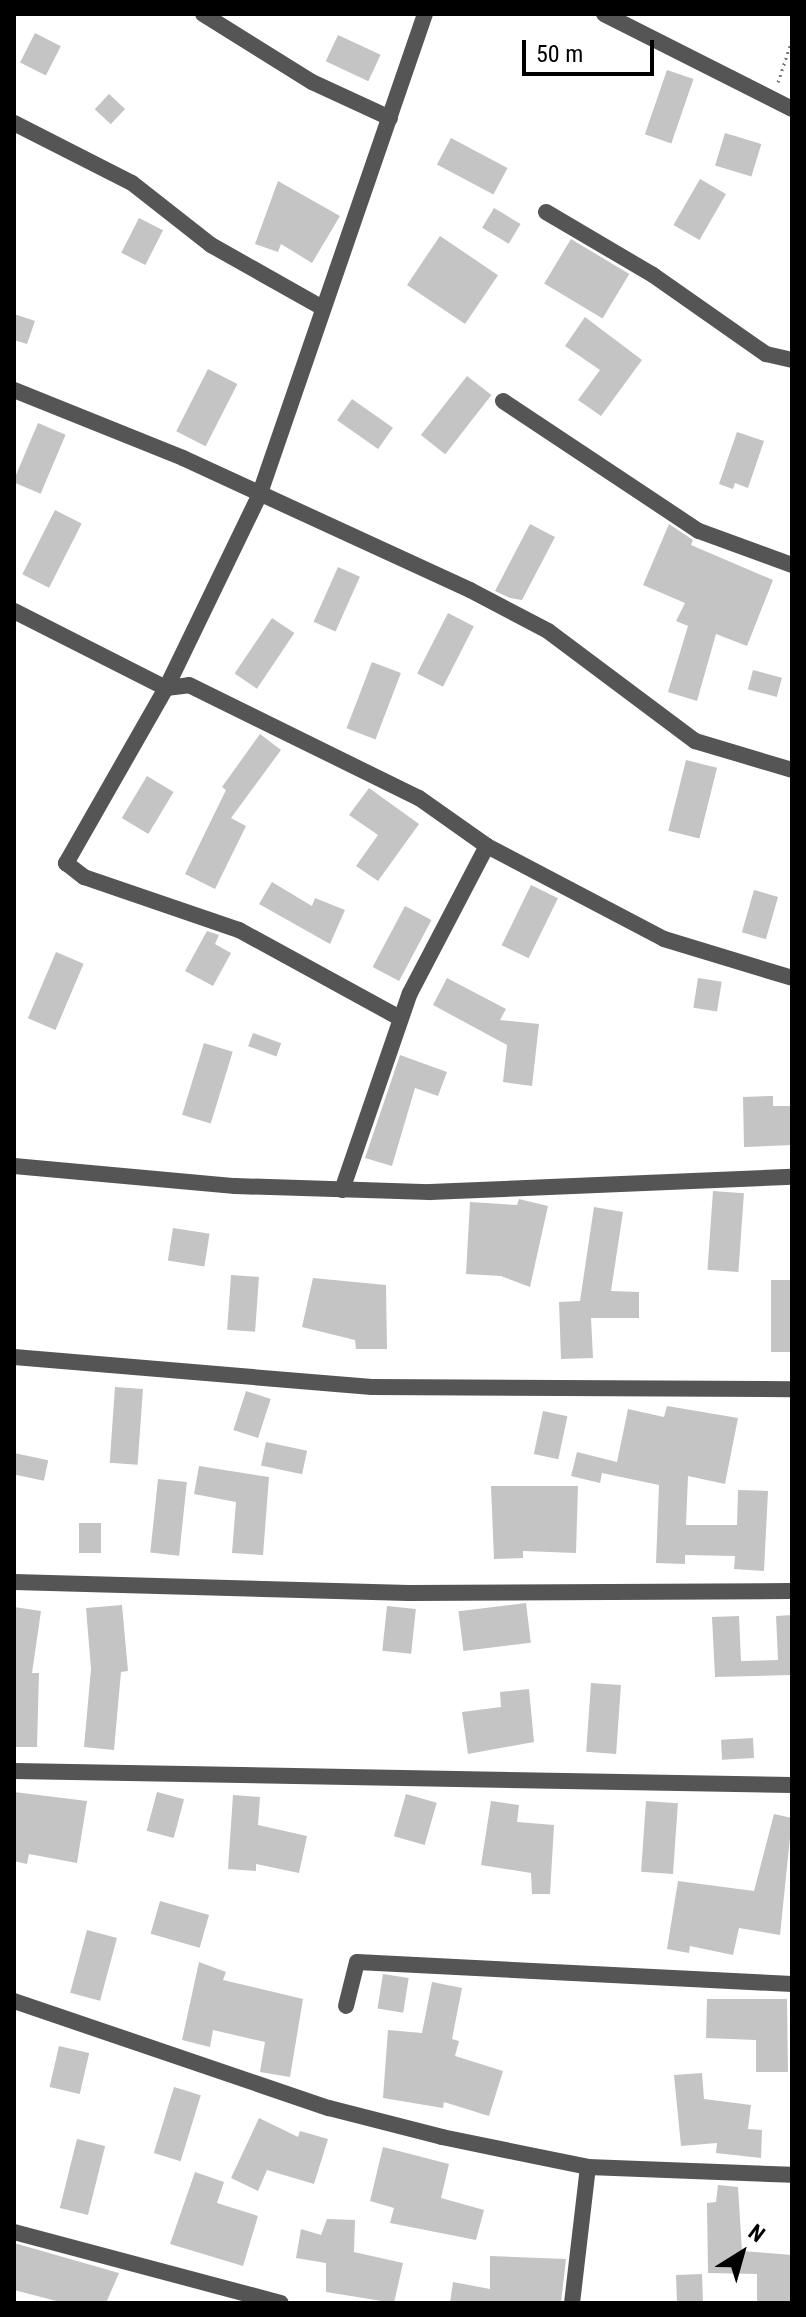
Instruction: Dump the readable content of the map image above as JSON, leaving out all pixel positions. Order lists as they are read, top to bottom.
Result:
{
  "scale_bar": "50 m",
  "north": "top right"
}
